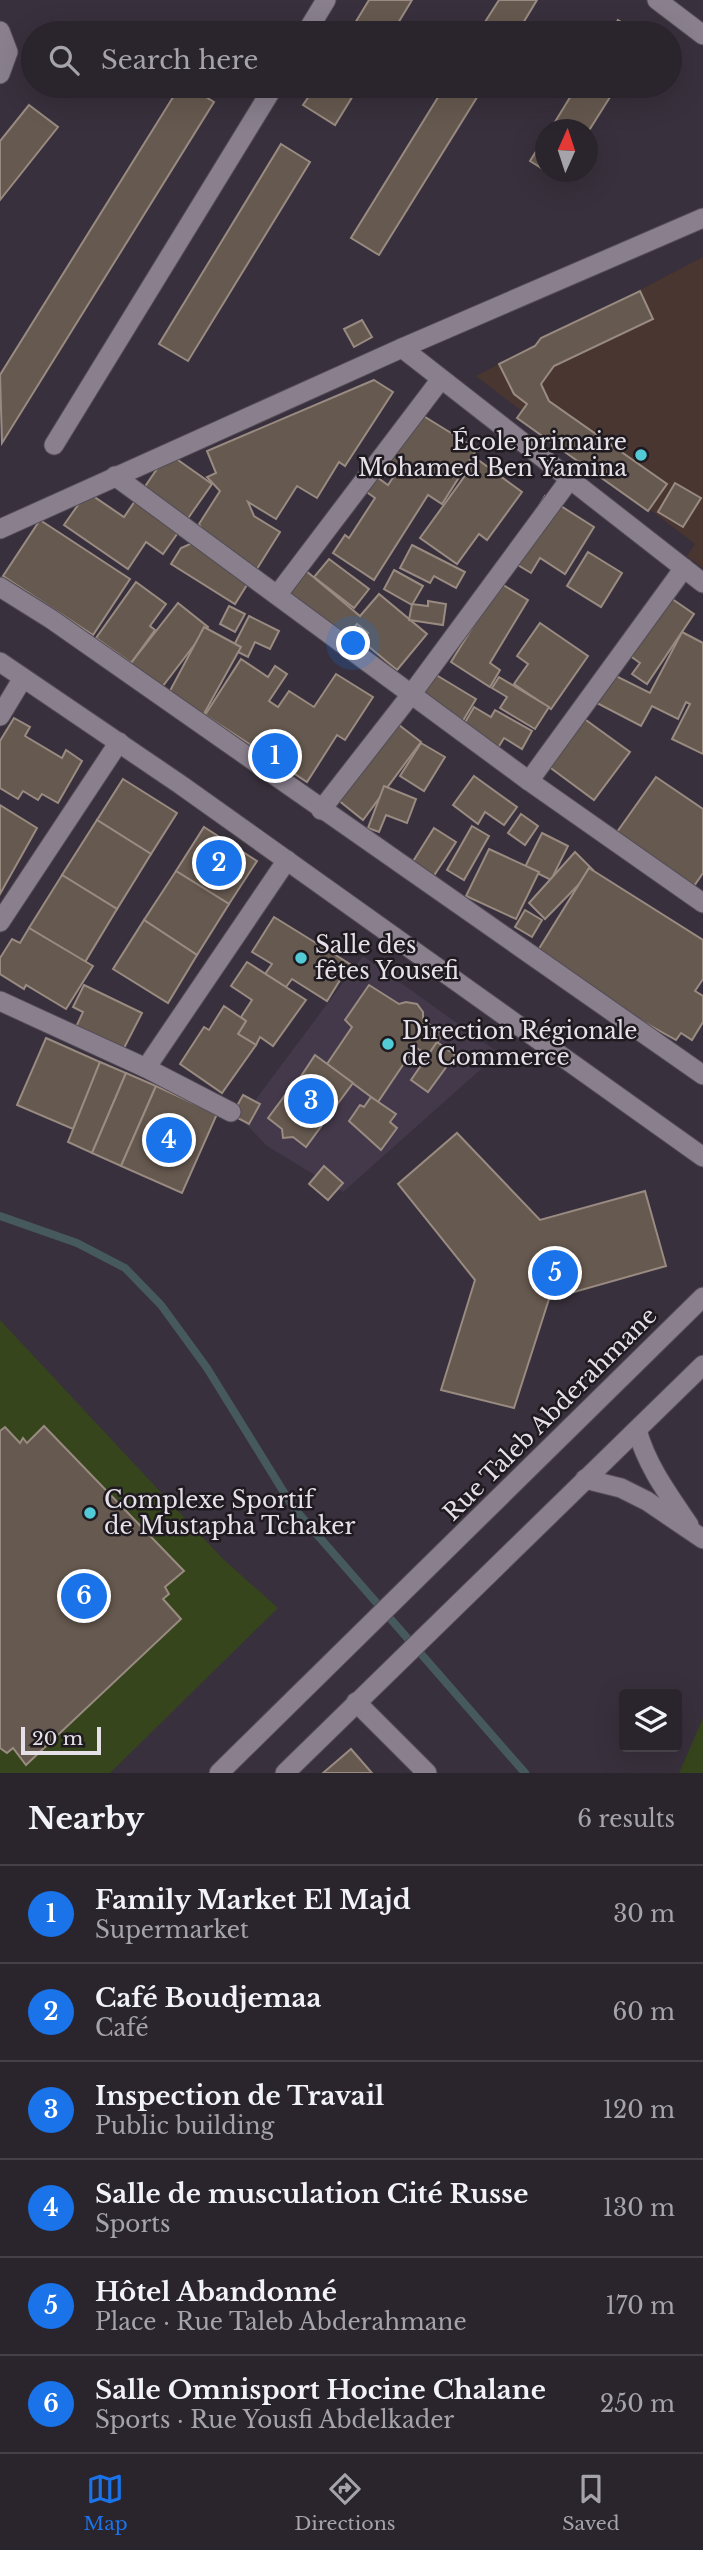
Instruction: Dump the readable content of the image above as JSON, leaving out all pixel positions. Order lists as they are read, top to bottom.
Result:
{
  "streets": {
    "street": ["Rue Taleb Abderahmane"]
  },
  "places": [
    "École primaire Mohamed Ben Yamina",
    "Salle des fêtes Yousefi",
    "Direction Régionale de Commerce",
    "Complexe Sportif de Mustapha Tchaker"
  ],
  "scale_bar": "20 m",
  "north": "top",
  "page": {
    "search": "Search here",
    "pins": [
      "1",
      "2",
      "3",
      "4",
      "5",
      "6"
    ],
    "scale": "20 m",
    "heading": ["Nearby", "6 results"],
    "list": [
      {
        "mark": "1",
        "name": "Family Market El Majd",
        "note": "Supermarket",
        "value": "30 m"
      },
      {
        "mark": "2",
        "name": "Café Boudjemaa",
        "note": "Café",
        "value": "60 m"
      },
      {
        "mark": "3",
        "name": "Inspection de Travail",
        "note": "Public building",
        "value": "120 m"
      },
      {
        "mark": "4",
        "name": "Salle de musculation Cité Russe",
        "note": "Sports",
        "value": "130 m"
      },
      {
        "mark": "5",
        "name": "Hôtel Abandonné",
        "note": "Place · Rue Taleb Abderahmane",
        "value": "170 m"
      },
      {
        "mark": "6",
        "name": "Salle Omnisport Hocine Chalane",
        "note": "Sports · Rue Yousfi Abdelkader",
        "value": "250 m"
      }
    ],
    "nav": ["Map", "Directions", "Saved"]
  }
}
